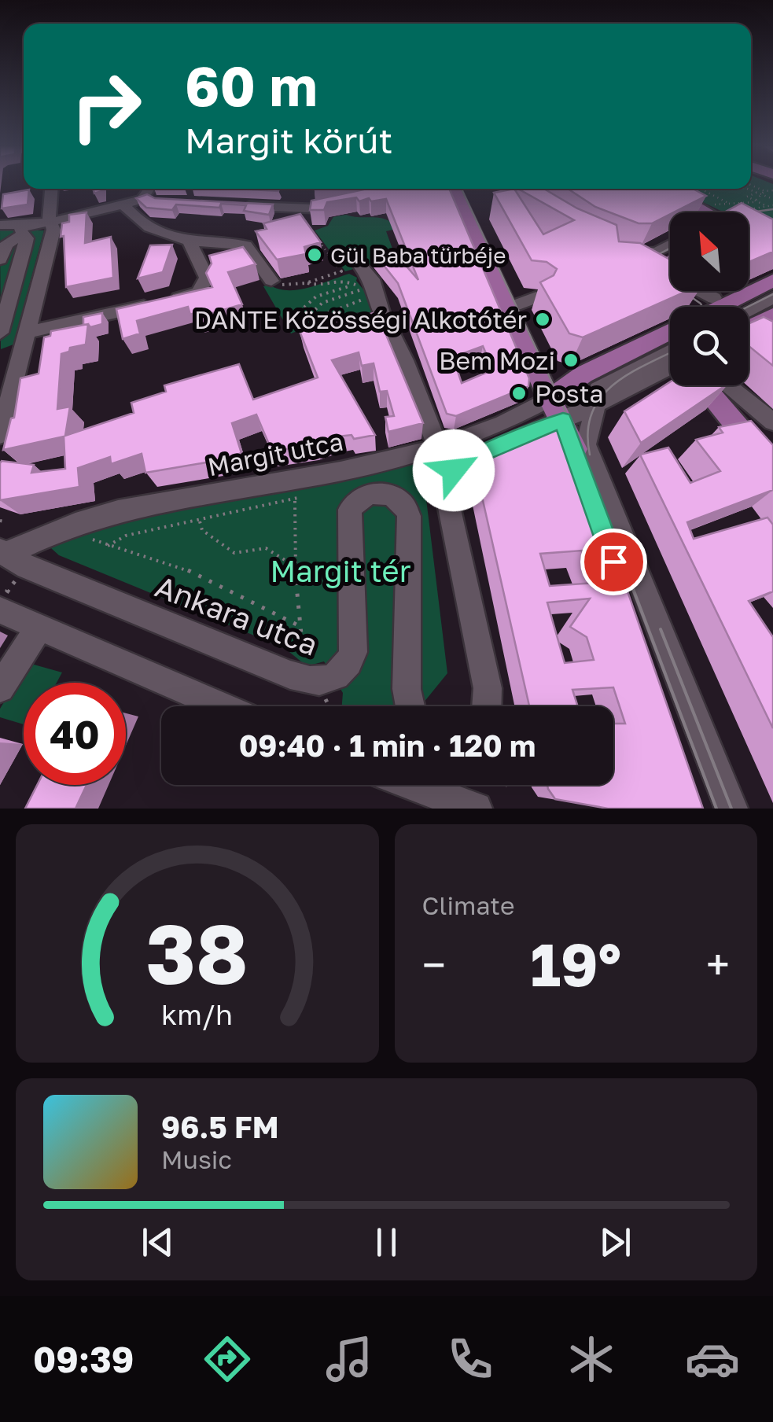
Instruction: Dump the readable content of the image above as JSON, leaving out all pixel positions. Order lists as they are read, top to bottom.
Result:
{
  "streets": {
    "street": ["Margit utca", "Ankara utca"]
  },
  "crossings": [
    ["Margit utca", "Ankara utca"]
  ],
  "parks": ["Margit tér"],
  "places": [
    "Gül Baba türbéje",
    "DANTE Közösségi Alkotótér",
    "Bem Mozi",
    "Posta"
  ],
  "north": "top left",
  "page": {
    "turn": ["60 m", "Margit körút"],
    "limit": "40",
    "trip": "09:40 · 1 min · 120 m",
    "tile": "Climate",
    "heat": ["−", "19°", "+"],
    "song": ["96.5 FM", "Music"],
    "tabs": "09:39",
    "gauge": ["38", "km/h"]
  }
}
